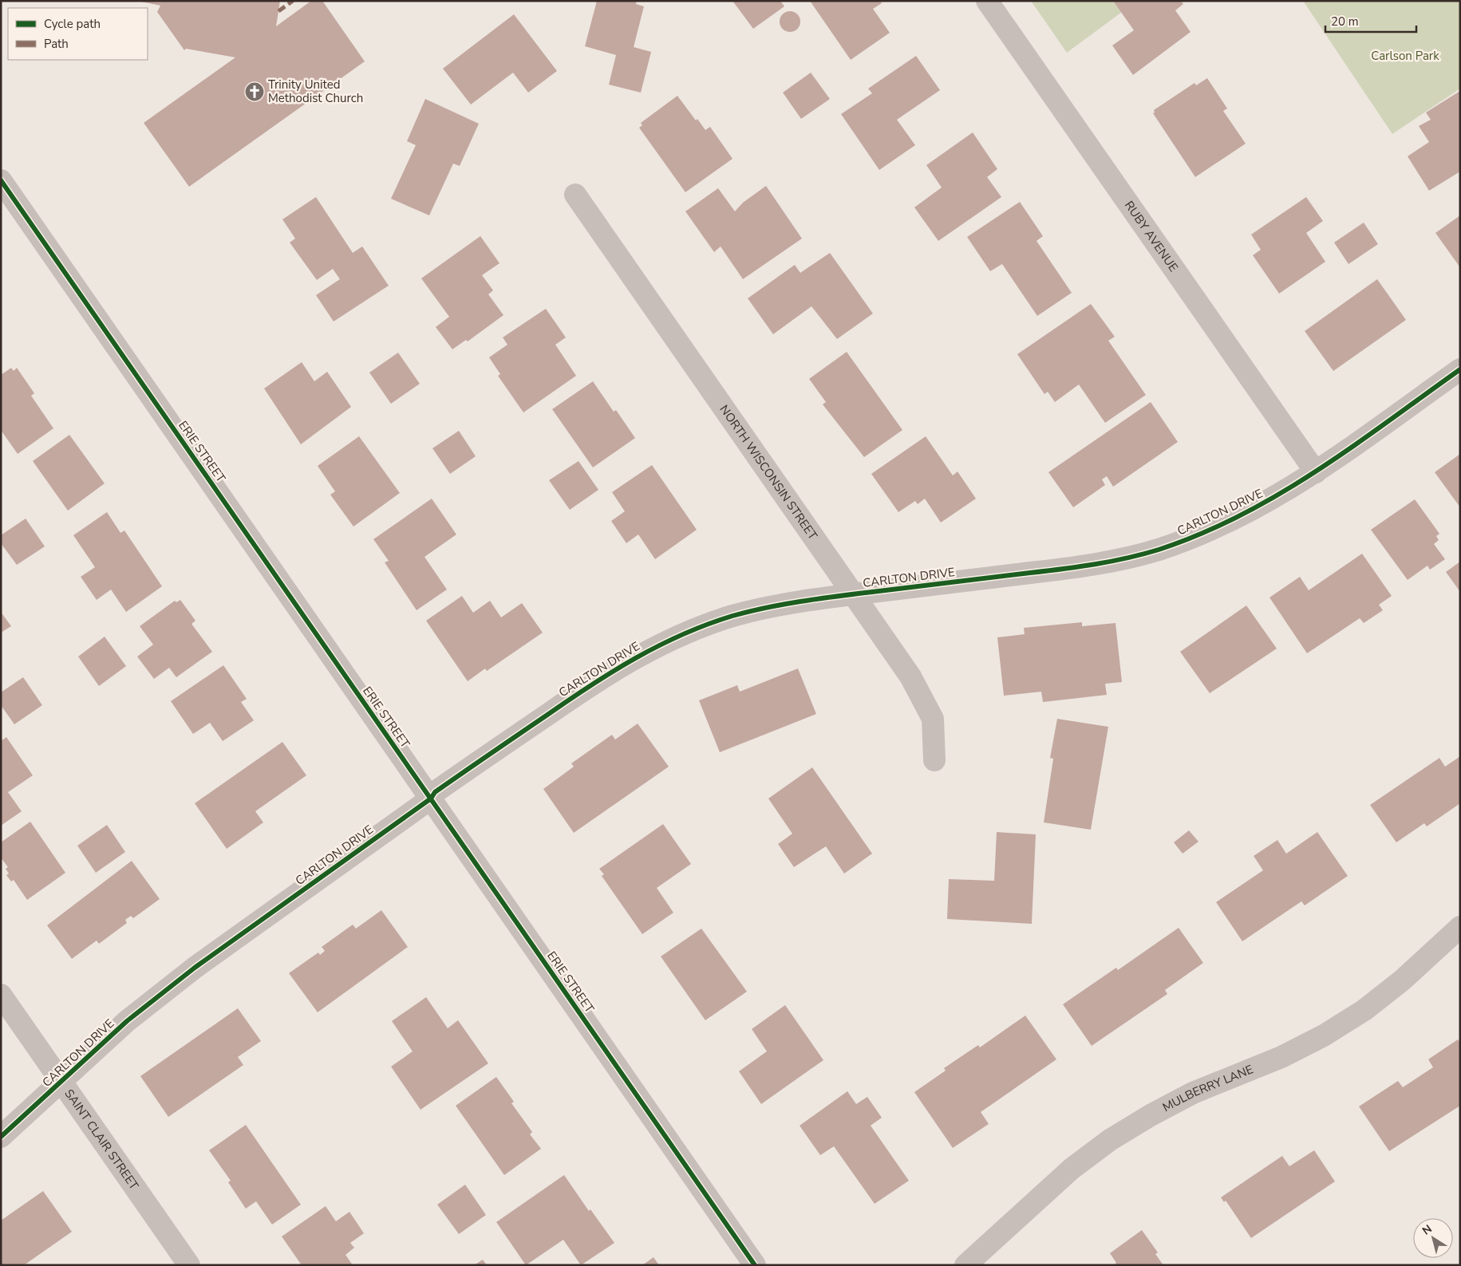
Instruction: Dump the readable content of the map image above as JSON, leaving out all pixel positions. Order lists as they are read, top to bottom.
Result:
{
  "streets": {
    "street": [
      "RUBY AVENUE",
      "ERIE STREET",
      "NORTH WISCONSIN STREET",
      "CARLTON DRIVE",
      "MULBERRY LANE",
      "SAINT CLAIR STREET"
    ]
  },
  "crossings": [
    ["RUBY AVENUE", "CARLTON DRIVE"],
    ["ERIE STREET", "CARLTON DRIVE"],
    ["NORTH WISCONSIN STREET", "CARLTON DRIVE"],
    ["CARLTON DRIVE", "SAINT CLAIR STREET"]
  ],
  "parks": ["Carlson Park"],
  "places": {
    "church": ["Trinity United Methodist Church"]
  },
  "legend": ["Cycle path", "Path"],
  "scale_bar": "20 m",
  "north": "top left"
}
